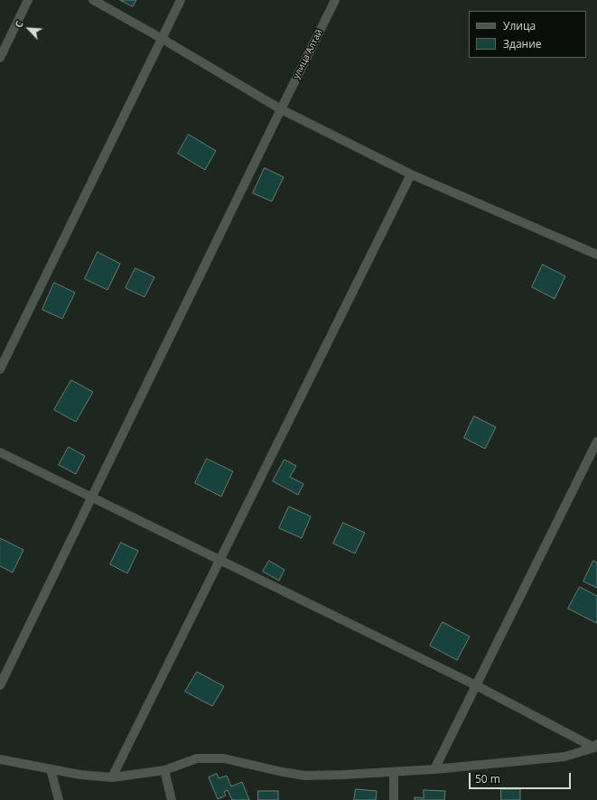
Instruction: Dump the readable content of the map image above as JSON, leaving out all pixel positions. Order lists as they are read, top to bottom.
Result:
{
  "streets": {
    "street": ["улица Алтай"]
  },
  "legend": ["Улица", "Здание"],
  "scale_bar": "50 m",
  "north": "top left"
}
